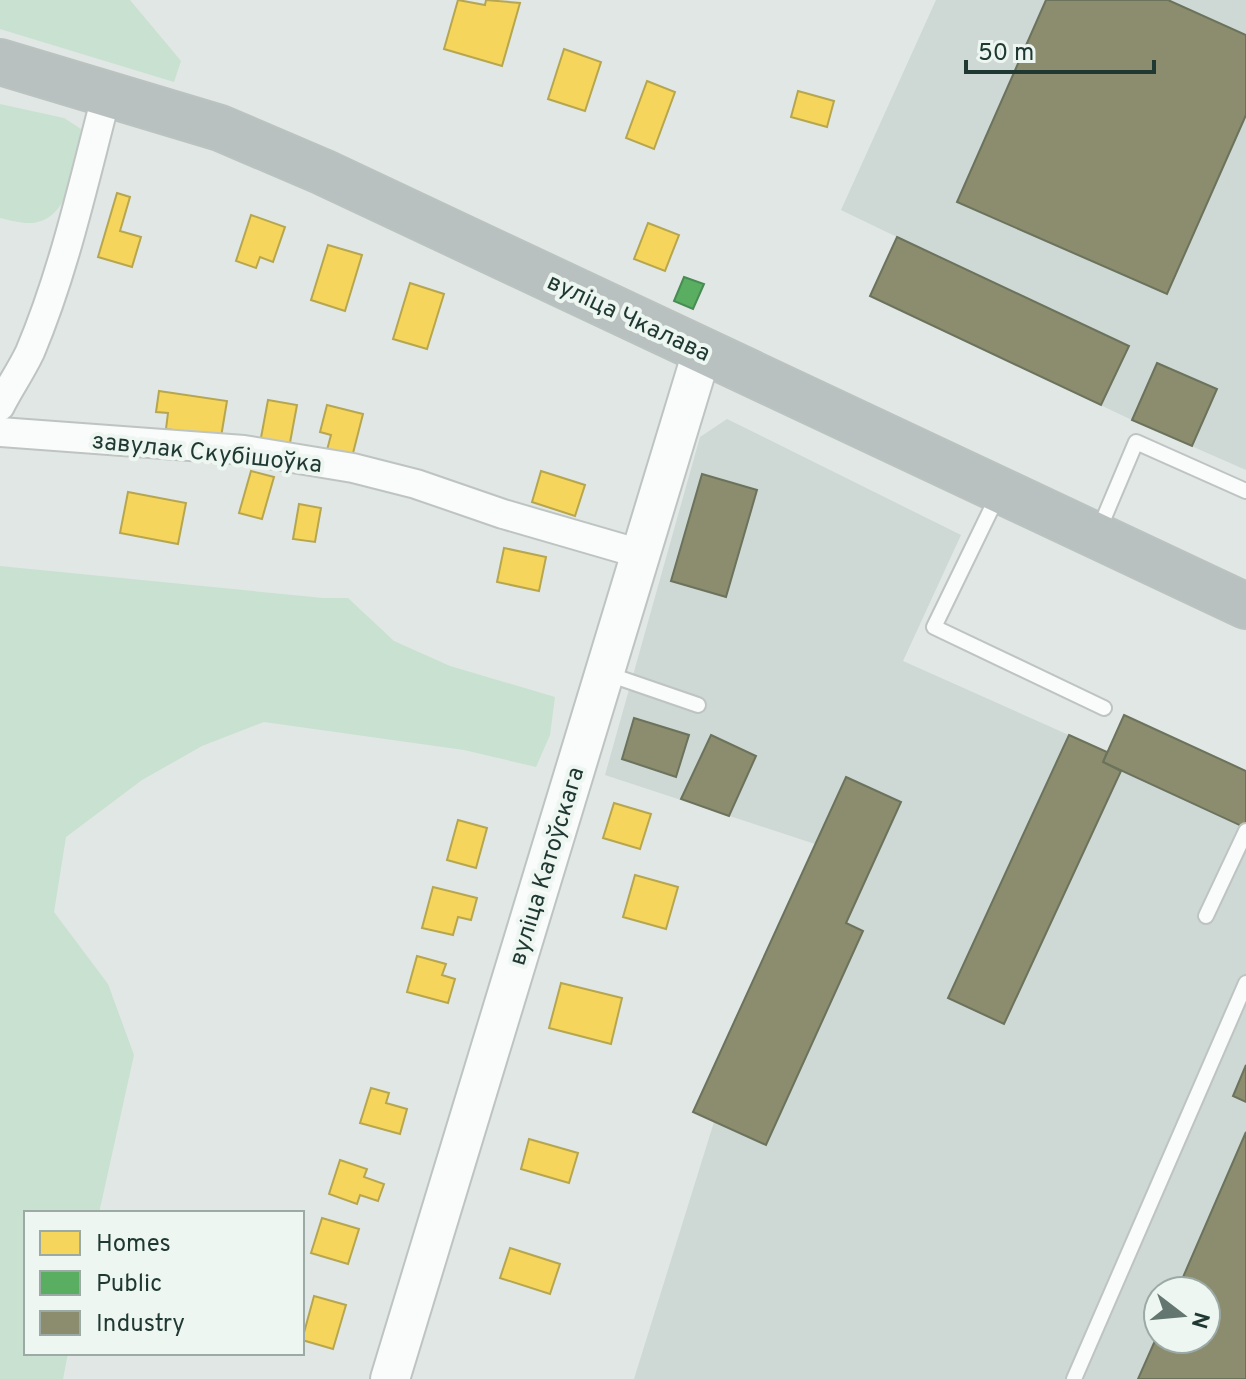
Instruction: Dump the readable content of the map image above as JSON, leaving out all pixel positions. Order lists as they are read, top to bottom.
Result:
{
  "streets": {
    "highway": ["вуліца Чкалава"],
    "main road": ["вуліца Катоўскага"],
    "street": ["завулак Скубішоўка"]
  },
  "crossings": [
    ["вуліца Чкалава", "вуліца Катоўскага"],
    ["завулак Скубішоўка", "вуліца Катоўскага"]
  ],
  "legend": ["Homes", "Public", "Industry"],
  "scale_bar": "50 m",
  "north": "right"
}
